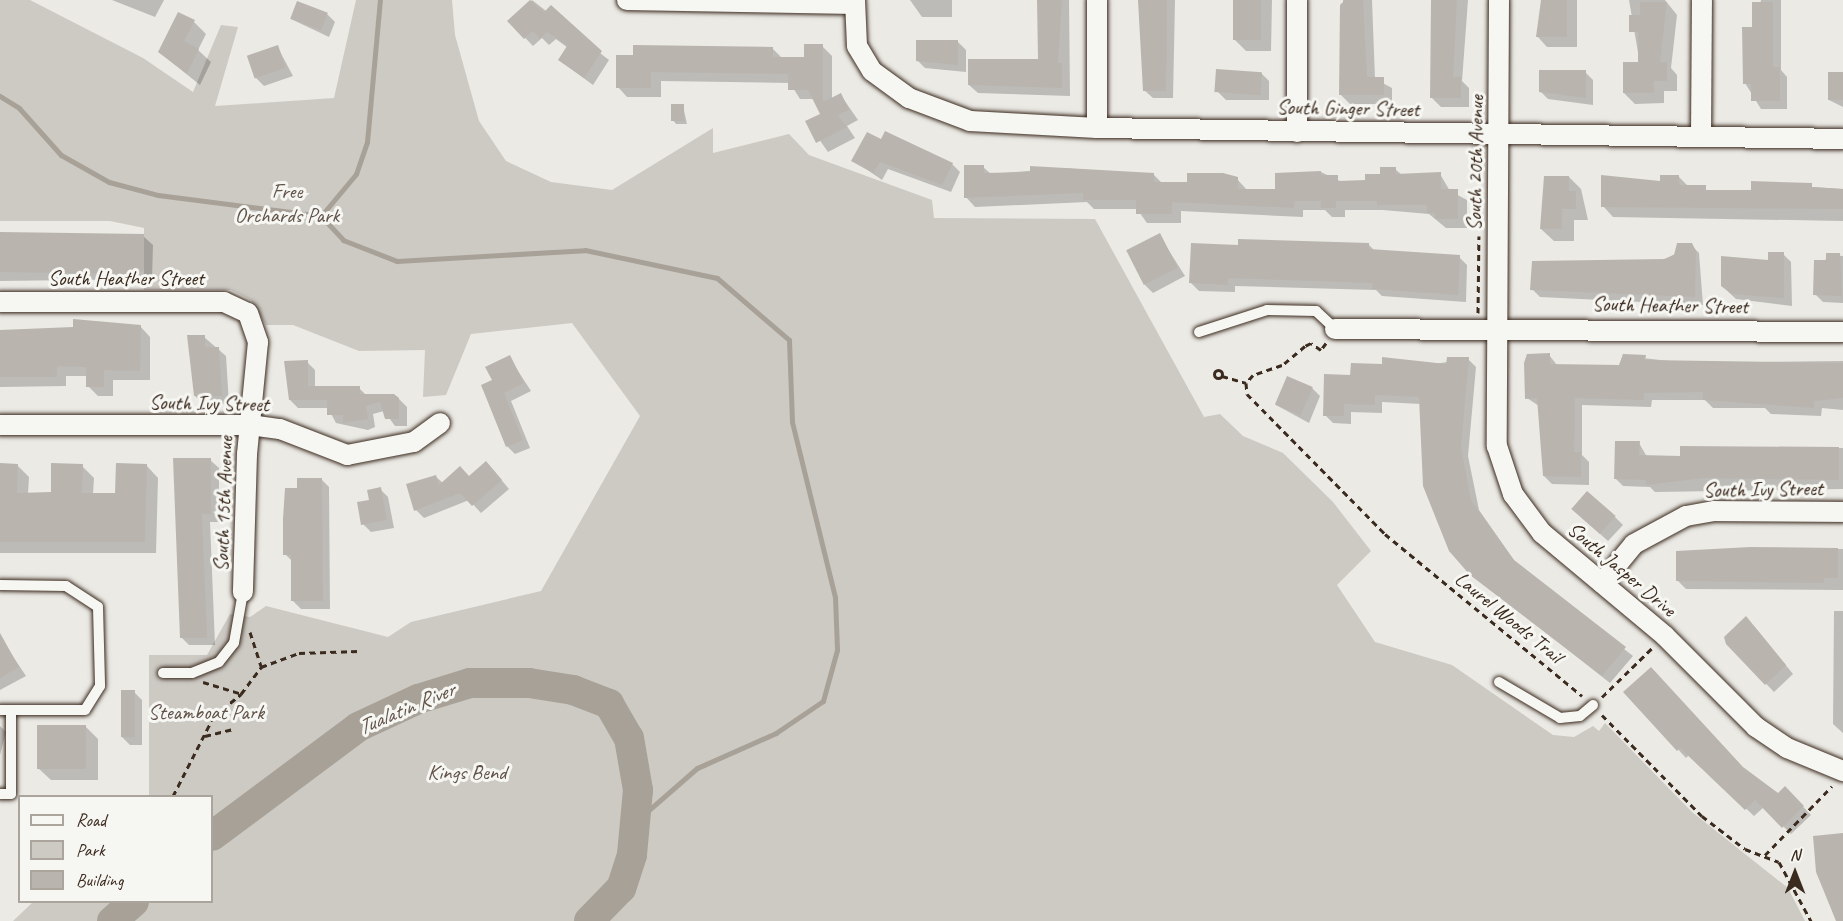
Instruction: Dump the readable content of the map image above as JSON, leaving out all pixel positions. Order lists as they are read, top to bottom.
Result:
{
  "streets": {
    "street": [
      "South Ginger Street",
      "South 20th Avenue",
      "South Heather Street",
      "South Ivy Street",
      "South 15th Avenue",
      "South Jasper Drive"
    ],
    "path": ["Laurel Woods Trail"]
  },
  "crossings": [
    ["South Ginger Street", "South 20th Avenue"],
    ["South 20th Avenue", "South Heather Street"],
    ["South 20th Avenue", "South Jasper Drive"],
    ["South Heather Street", "South 15th Avenue"],
    ["South Heather Street", "South Jasper Drive"],
    ["South Ivy Street", "South 15th Avenue"],
    ["South Ivy Street", "South Jasper Drive"]
  ],
  "water": ["Tualatin River"],
  "parks": ["Free Orchards Park", "Steamboat Park", "Kings Bend"],
  "legend": ["Road", "Park", "Building"],
  "north": "top"
}
